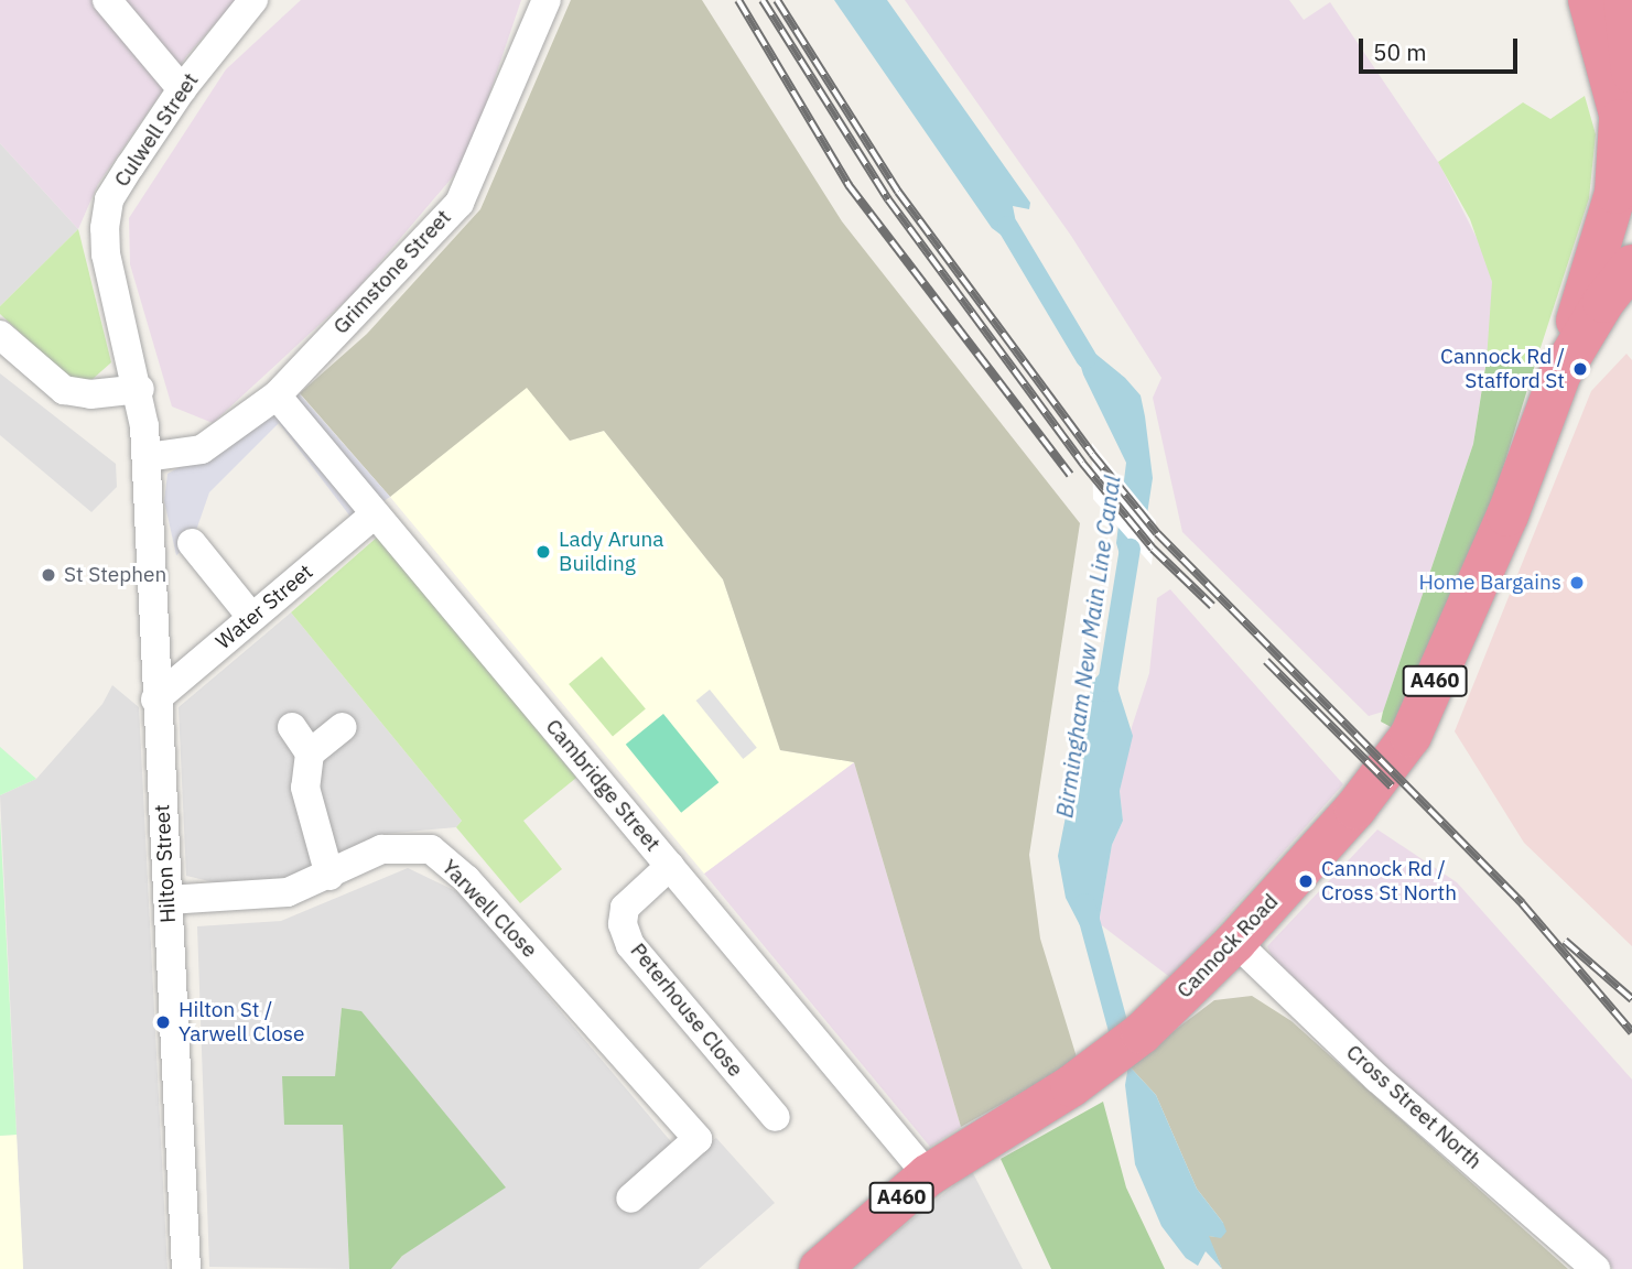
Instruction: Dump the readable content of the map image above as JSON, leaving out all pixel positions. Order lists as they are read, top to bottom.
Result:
{
  "streets": {
    "highway": ["A460", "Cannock Road"],
    "street": [
      "Culwell Street",
      "Grimstone Street",
      "Water Street",
      "Cambridge Street",
      "Hilton Street",
      "Yarwell Close",
      "Peterhouse Close",
      "Cross Street North"
    ]
  },
  "crossings": [
    ["Culwell Street", "Grimstone Street"],
    ["Culwell Street", "Hilton Street"],
    ["Grimstone Street", "Cambridge Street"],
    ["Grimstone Street", "Hilton Street"],
    ["Water Street", "Cambridge Street"],
    ["Water Street", "Hilton Street"],
    ["A460", "Cannock Road"],
    ["Cambridge Street", "Cannock Road"],
    ["Cambridge Street", "Peterhouse Close"],
    ["Hilton Street", "Yarwell Close"],
    ["Cannock Road", "Cross Street North"]
  ],
  "water": ["Birmingham New Main Line Canal"],
  "places": [
    "Cannock Rd / Stafford St",
    "Lady Aruna Building",
    "St Stephen",
    "Home Bargains",
    "Cannock Rd / Cross St North",
    "Hilton St / Yarwell Close"
  ],
  "scale_bar": "50 m"
}
